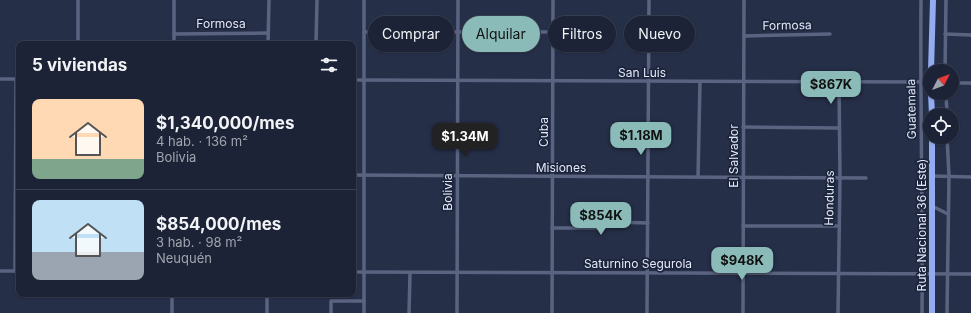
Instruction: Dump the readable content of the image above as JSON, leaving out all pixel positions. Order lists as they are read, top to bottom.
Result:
{
  "streets": {
    "highway": ["Ruta Nacional 36 (Este)"],
    "street": [
      "Formosa",
      "San Luis",
      "Guatemala",
      "Cuba",
      "El Salvador",
      "Misiones",
      "Bolivia",
      "Honduras",
      "Saturnino Segurola"
    ]
  },
  "crossings": [
    ["Formosa", "El Salvador"],
    ["San Luis", "Guatemala"],
    ["San Luis", "Cuba"],
    ["San Luis", "El Salvador"],
    ["San Luis", "Bolivia"],
    ["San Luis", "Honduras"],
    ["Guatemala", "Saturnino Segurola"],
    ["Cuba", "Misiones"],
    ["Cuba", "Saturnino Segurola"],
    ["El Salvador", "Misiones"],
    ["El Salvador", "Saturnino Segurola"],
    ["Misiones", "Bolivia"],
    ["Misiones", "Honduras"],
    ["Bolivia", "Saturnino Segurola"],
    ["Honduras", "Saturnino Segurola"],
    ["Ruta Nacional 36 (Este)", "Saturnino Segurola"]
  ],
  "north": "top right",
  "page": {
    "chip": [
      "Comprar",
      "Alquilar",
      "Filtros",
      "Nuevo"
    ],
    "heading": "5 viviendas",
    "price": [
      "$867K",
      "$1.18M",
      "$1.34M",
      "$854K",
      "$948K"
    ],
    "list": [
      {
        "name": "$1,340,000/mes",
        "note": "4 hab. · 136 m² · Bolivia"
      },
      {
        "name": "$854,000/mes",
        "note": "3 hab. · 98 m² · Neuquén"
      }
    ]
  }
}
